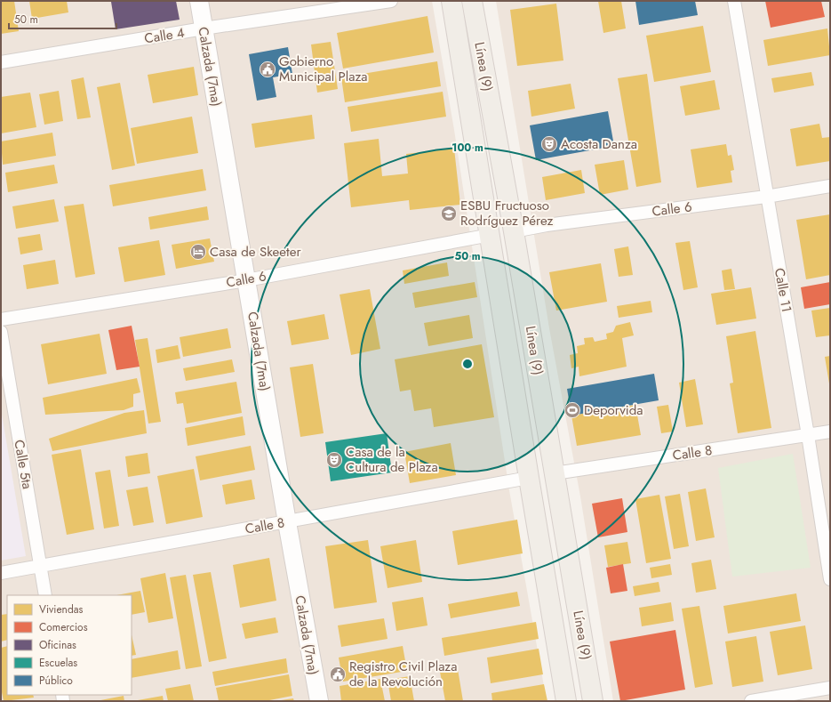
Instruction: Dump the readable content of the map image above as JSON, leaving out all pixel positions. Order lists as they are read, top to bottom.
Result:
{
  "streets": {
    "main road": ["Calzada (7ma)", "Línea (9)"],
    "street": [
      "Calle 4",
      "Calle 6",
      "Calle 11",
      "Calle 8",
      "Calle 5ta"
    ]
  },
  "crossings": [
    ["Calle 4", "Calzada (7ma)"],
    ["Calzada (7ma)", "Calle 6"],
    ["Calzada (7ma)", "Calle 8"],
    ["Línea (9)", "Calle 6"],
    ["Línea (9)", "Calle 8"],
    ["Calle 6", "Calle 11"],
    ["Calle 11", "Calle 8"],
    ["Calle 8", "Calle 5ta"]
  ],
  "places": {
    "public building": ["Gobierno Municipal Plaza", "Registro Civil Plaza de la Revolución"],
    "theatre": ["Acosta Danza", "Casa de la Cultura de Plaza"],
    "school or university": ["ESBU Fructuoso Rodríguez Pérez"],
    "hotel": ["Casa de Skeeter"],
    "sports": ["Deporvida"]
  },
  "legend": [
    "Viviendas",
    "Comercios",
    "Oficinas",
    "Escuelas",
    "Público"
  ],
  "scale_bar": "50 m",
  "rings": ["100 m", "50 m"]
}
